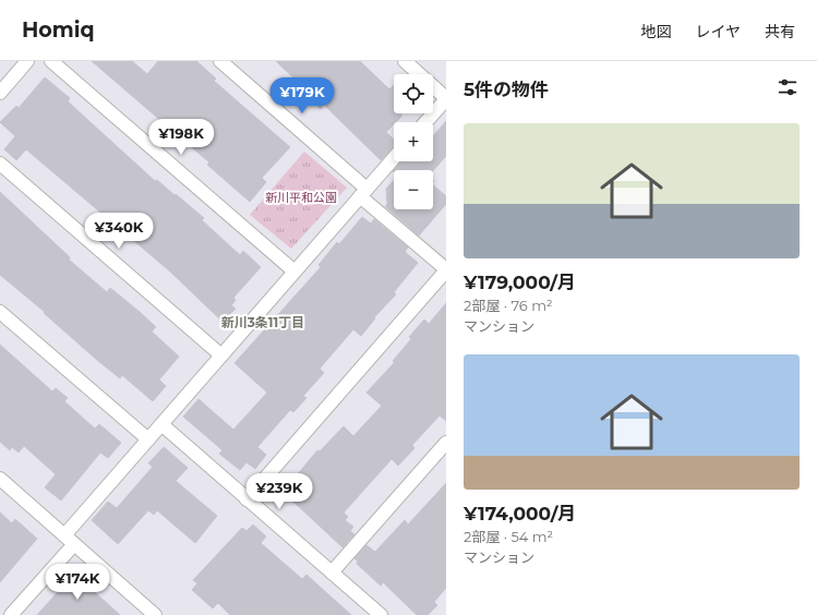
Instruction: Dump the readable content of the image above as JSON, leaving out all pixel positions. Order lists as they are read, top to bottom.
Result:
{
  "districts": ["新川3条11丁目"],
  "parks": ["新川平和公園"],
  "page": {
    "header": "Homiq",
    "nav": ["地図", "レイヤ", "共有"],
    "heading": "5件の物件",
    "map_buttons": ["+", "−"],
    "price": [
      "¥179K",
      "¥198K",
      "¥340K",
      "¥239K",
      "¥174K"
    ],
    "list": [
      {
        "name": "¥179,000/月",
        "note": "2部屋 · 76 m² · マンション"
      },
      {
        "name": "¥174,000/月",
        "note": "2部屋 · 54 m² · マンション"
      }
    ]
  }
}
